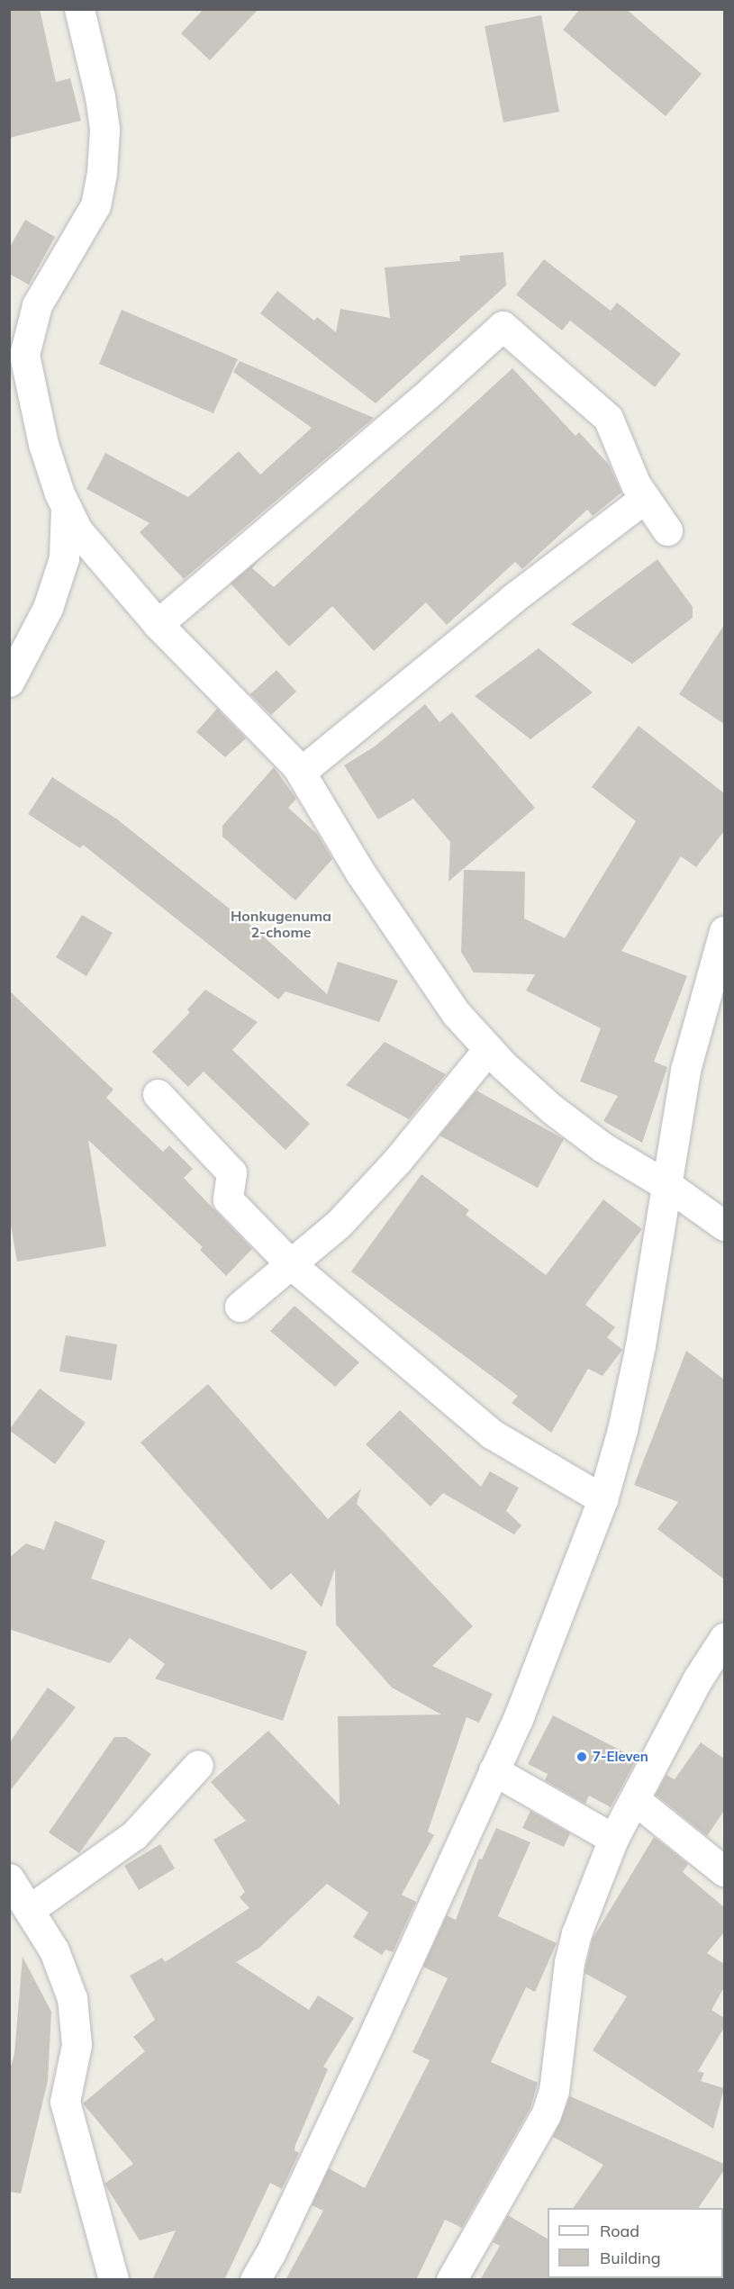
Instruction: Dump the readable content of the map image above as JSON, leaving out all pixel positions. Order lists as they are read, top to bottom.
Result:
{
  "districts": ["Honkugenuma 2-chome"],
  "places": ["7-Eleven"],
  "legend": ["Road", "Building"]
}
